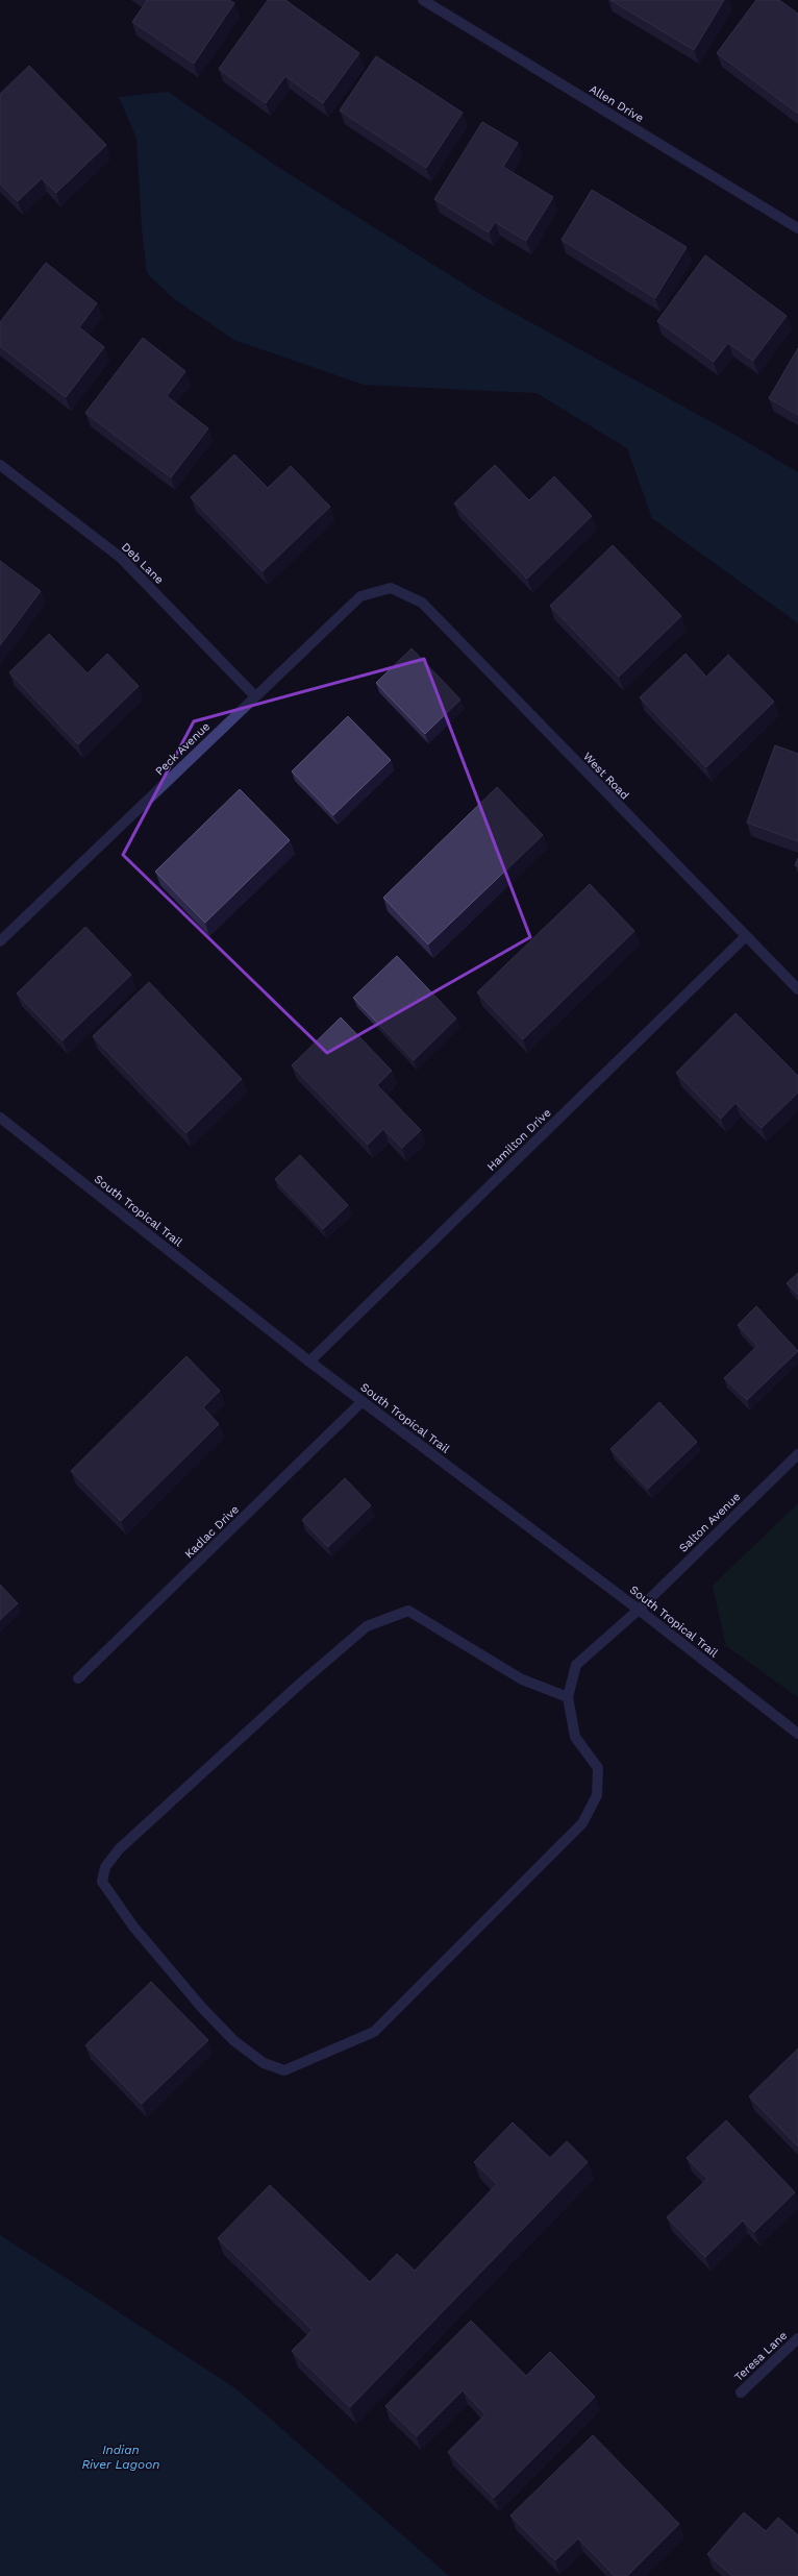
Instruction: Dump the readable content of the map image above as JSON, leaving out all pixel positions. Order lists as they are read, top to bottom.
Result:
{
  "streets": {
    "street": [
      "Allen Drive",
      "Deb Lane",
      "Peck Avenue",
      "West Road",
      "Hamilton Drive",
      "South Tropical Trail",
      "Salton Avenue",
      "Kadlac Drive",
      "Teresa Lane"
    ]
  },
  "crossings": [
    ["Deb Lane", "Peck Avenue"],
    ["Peck Avenue", "West Road"],
    ["West Road", "Hamilton Drive"],
    ["Hamilton Drive", "South Tropical Trail"],
    ["South Tropical Trail", "Salton Avenue"],
    ["South Tropical Trail", "Kadlac Drive"]
  ],
  "water": ["Indian River Lagoon"]
}
